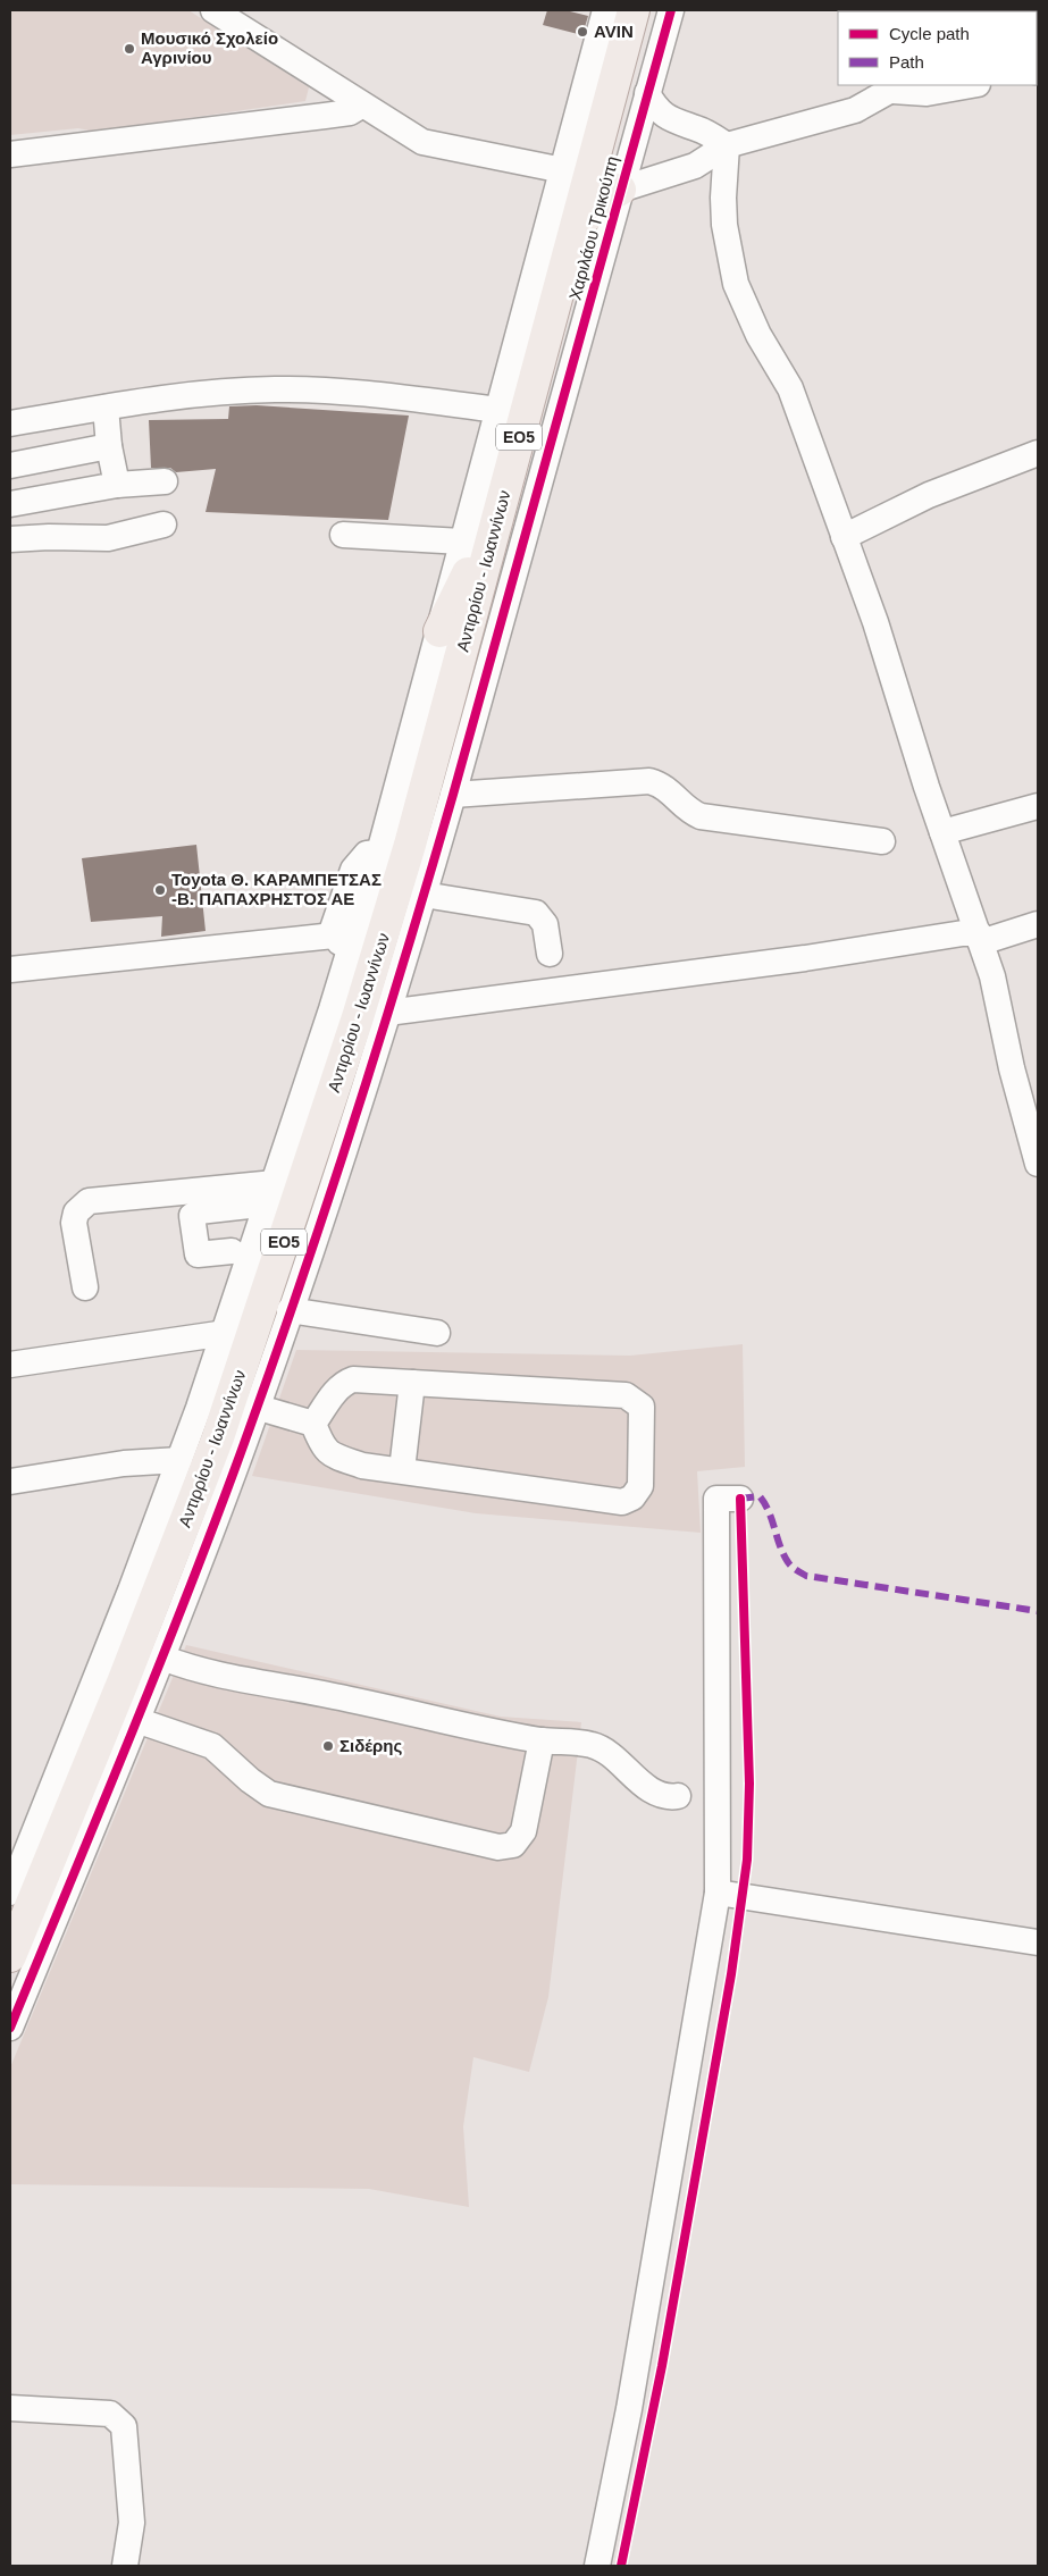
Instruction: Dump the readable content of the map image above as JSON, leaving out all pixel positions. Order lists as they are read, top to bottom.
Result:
{
  "streets": {
    "main road": ["ΕΟ5", "Αντιρρίου - Ιωαννίνων"],
    "street": ["Χαριλάου Τρικούπη"]
  },
  "places": [
    "AVIN",
    "Μουσικό Σχολείο Αγρινίου",
    "Toyota Θ. ΚΑΡΑΜΠΕΤΣΑΣ -Β. ΠΑΠΑΧΡΗΣΤΟΣ ΑΕ",
    "Σιδέρης"
  ],
  "legend": ["Cycle path", "Path"]
}
